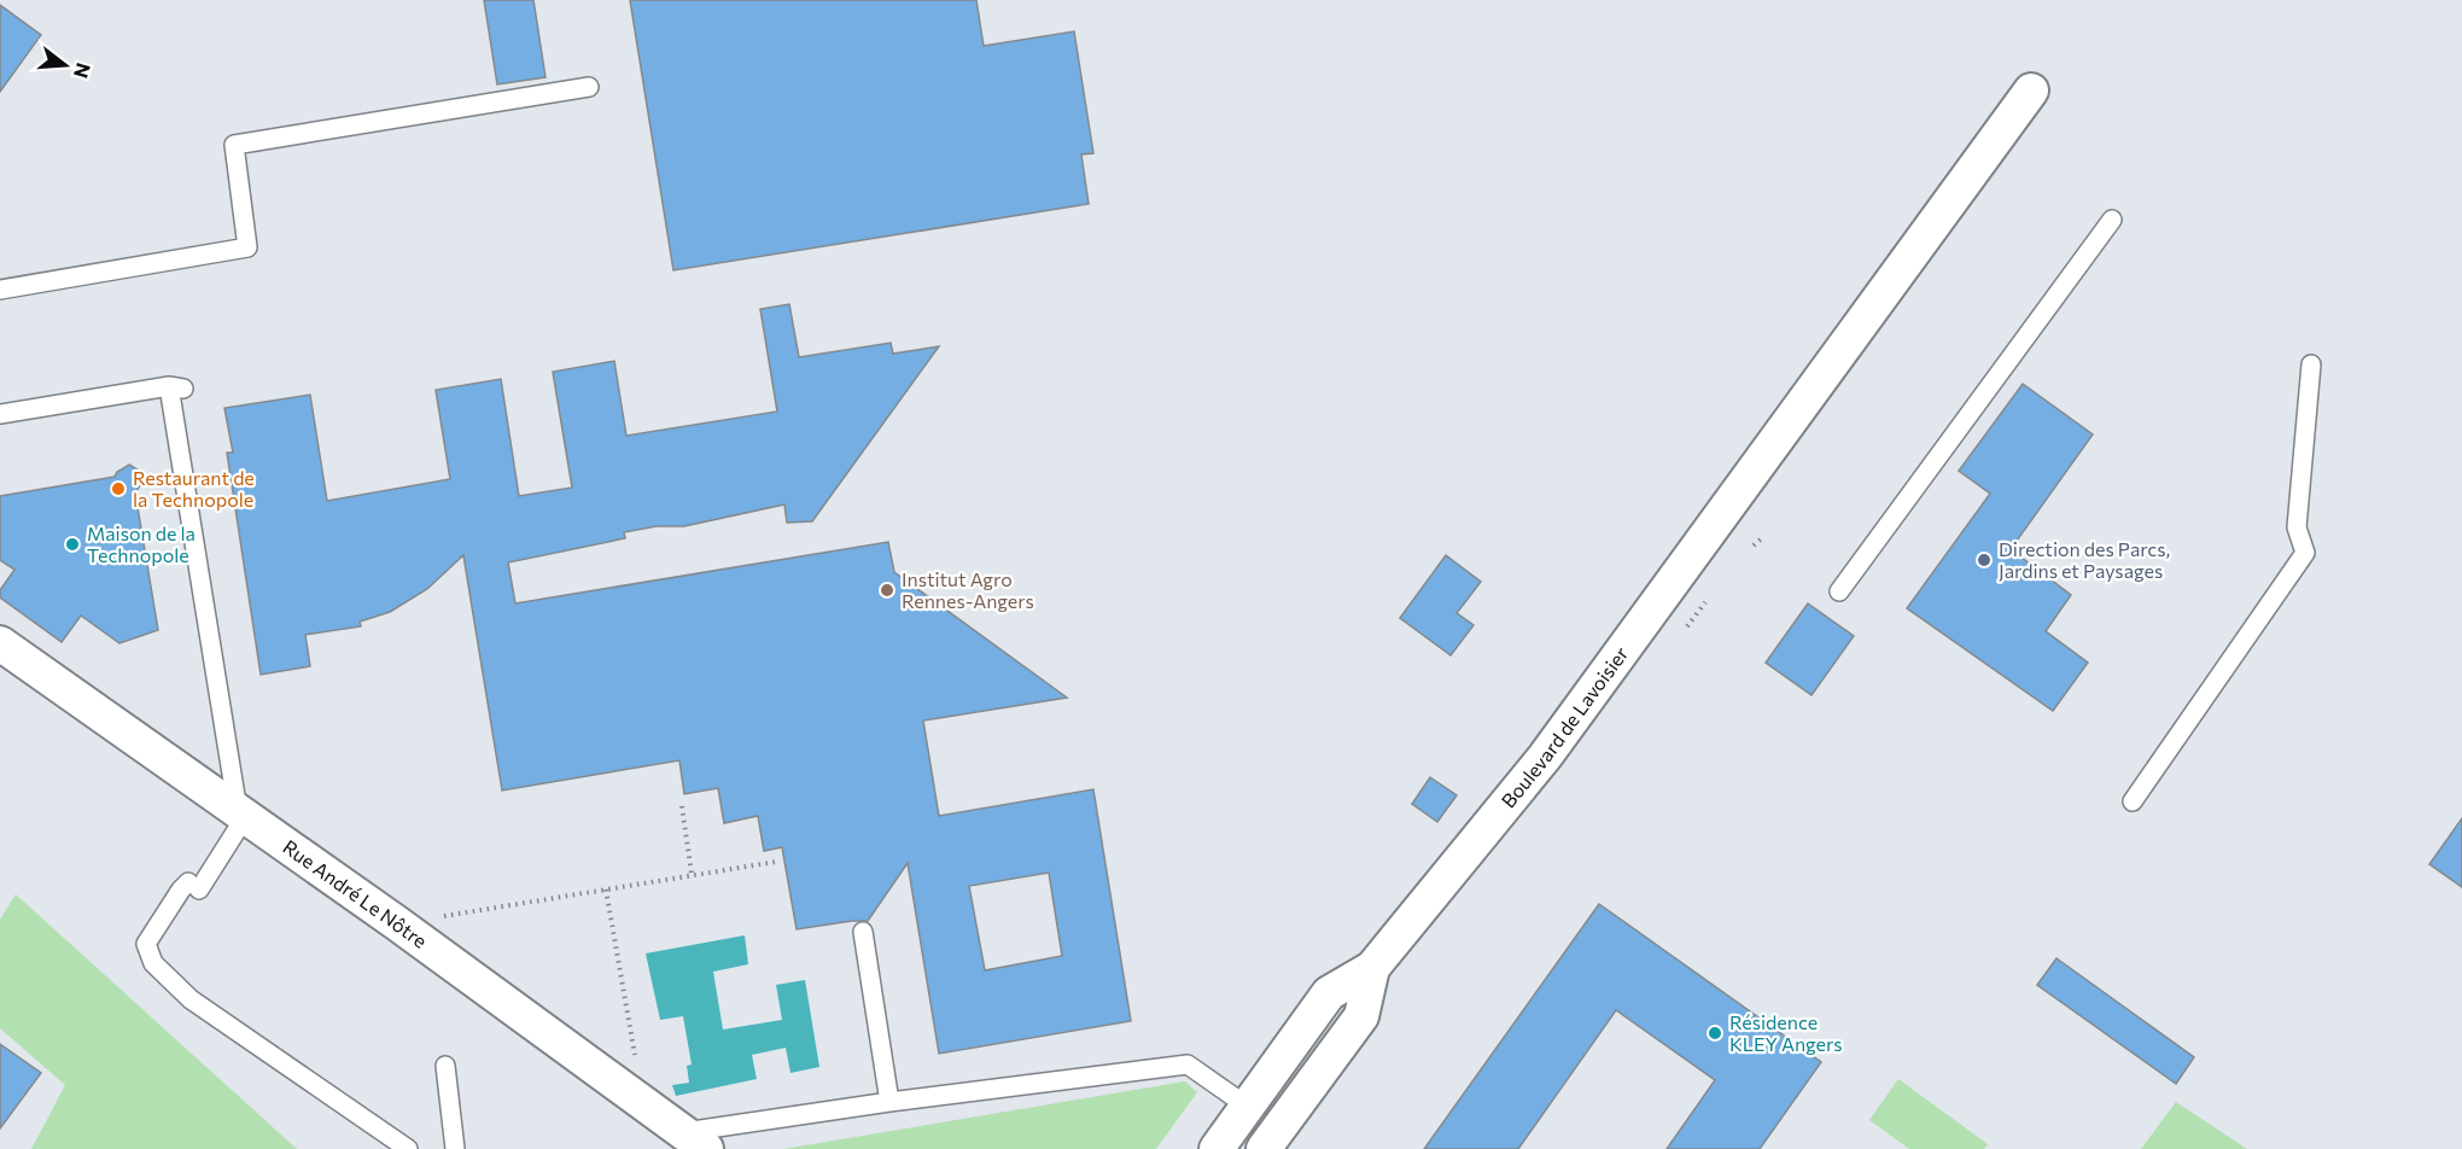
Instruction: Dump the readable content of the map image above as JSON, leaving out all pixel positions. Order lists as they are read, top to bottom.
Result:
{
  "streets": {
    "street": ["Boulevard de Lavoisier", "Rue André Le Nôtre"]
  },
  "places": [
    "Restaurant de la Technopole",
    "Maison de la Technopole",
    "Direction des Parcs, Jardins et Paysages",
    "Institut Agro Rennes-Angers",
    "Résidence KLEY Angers"
  ],
  "north": "right"
}
